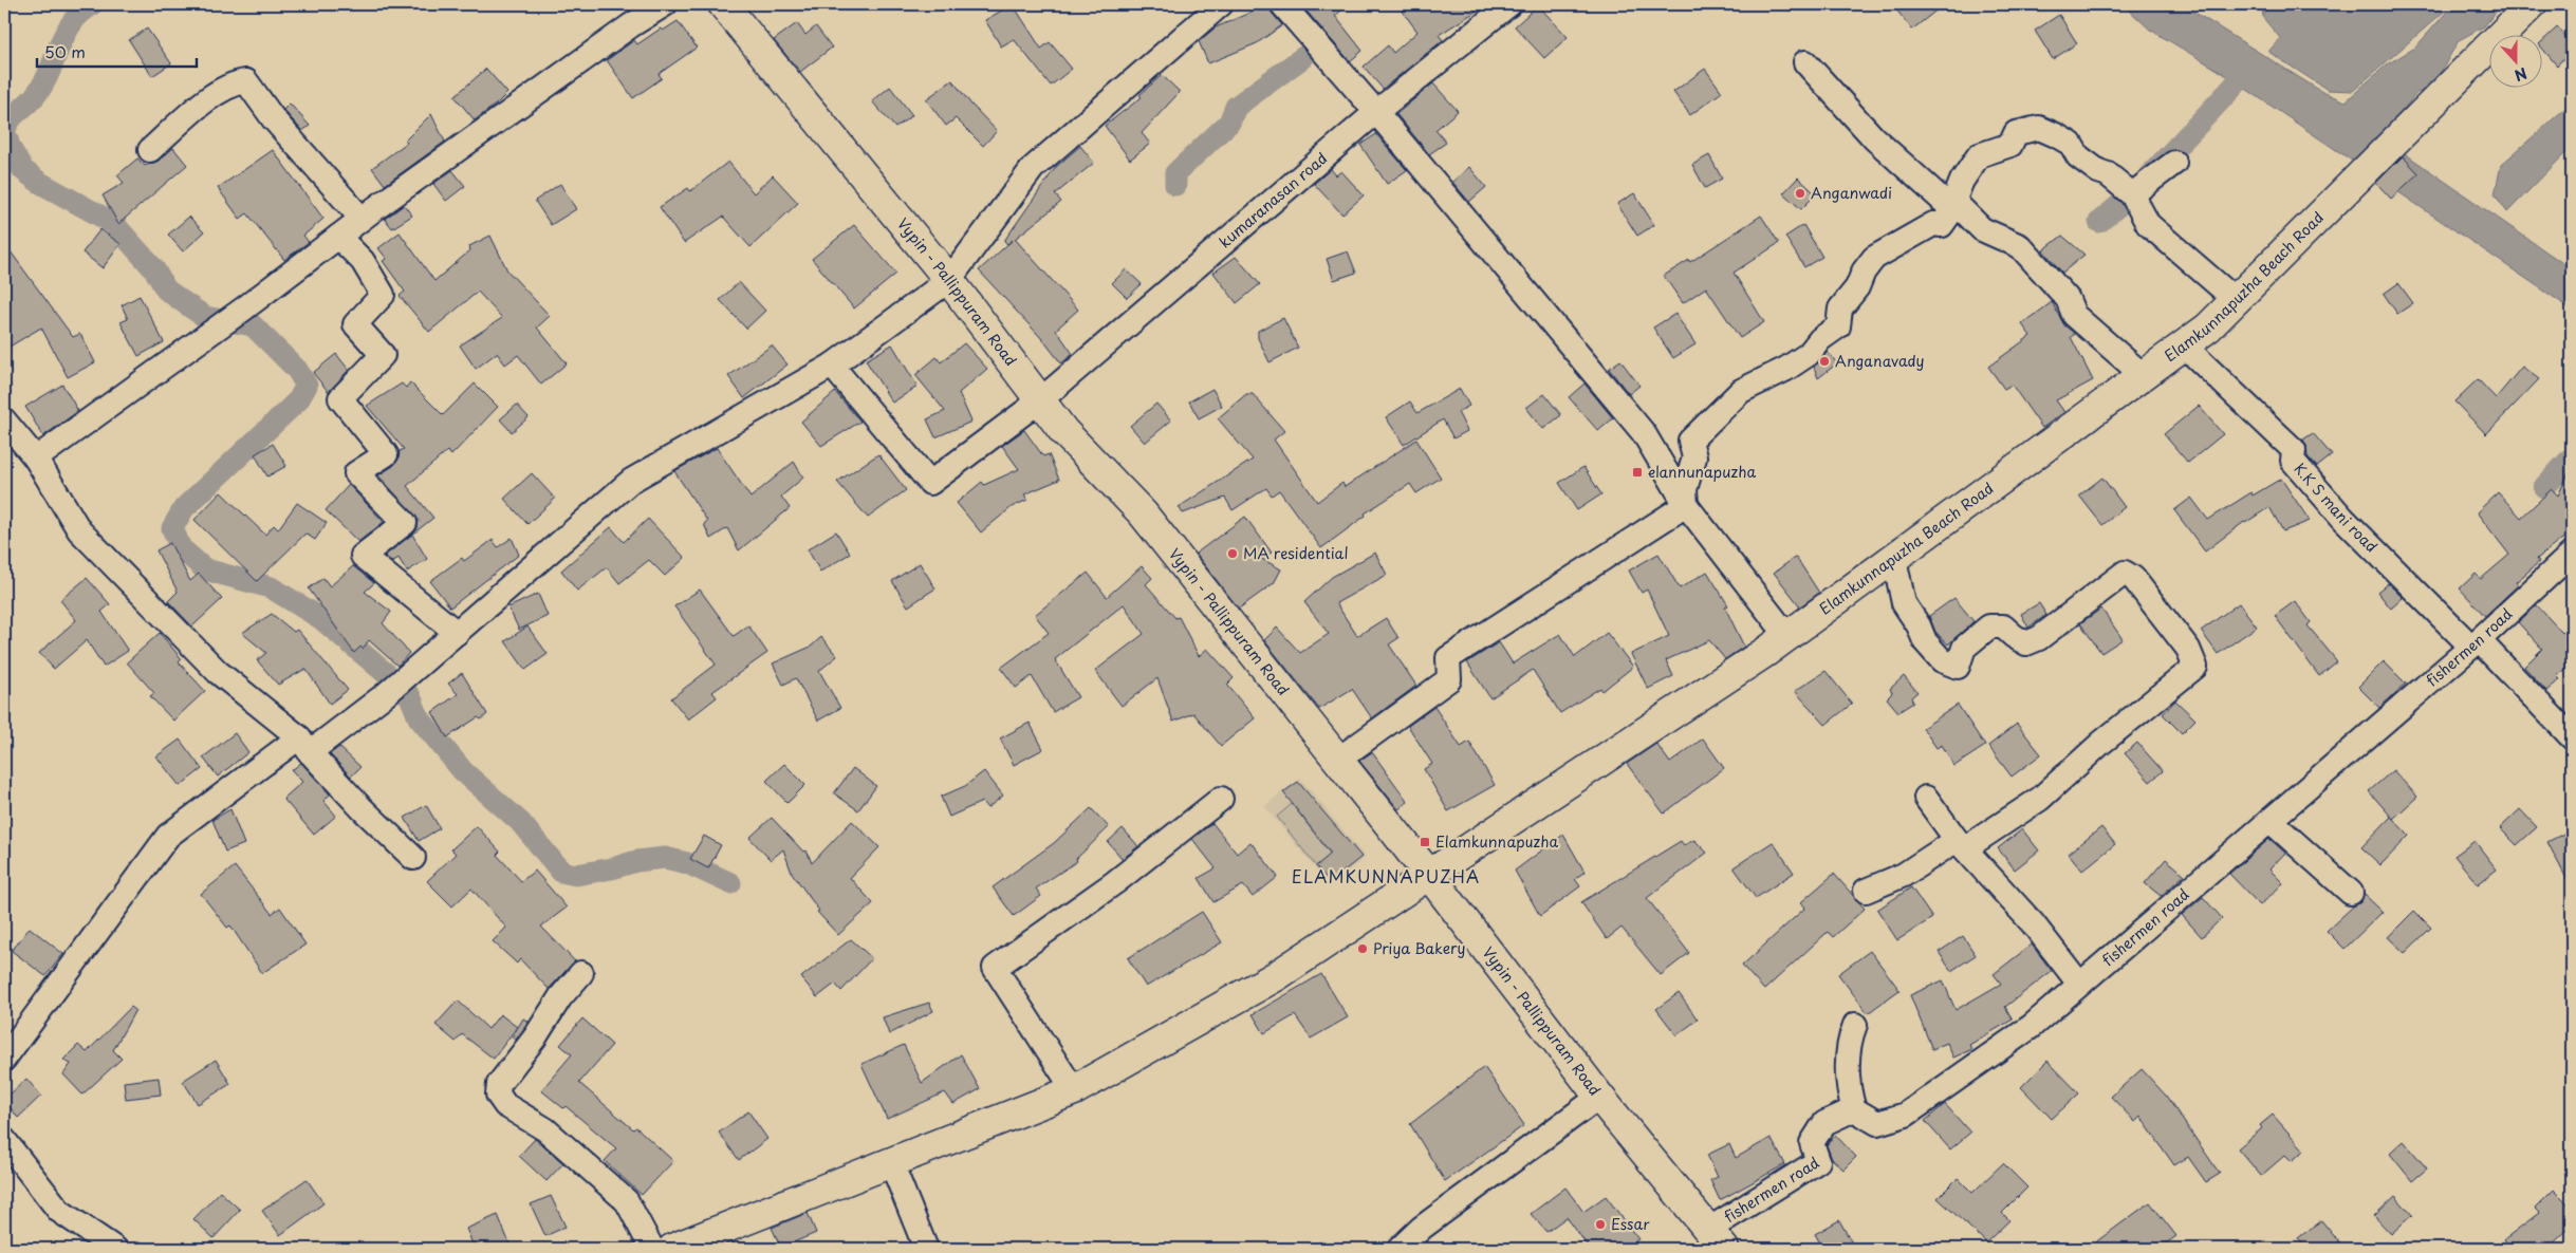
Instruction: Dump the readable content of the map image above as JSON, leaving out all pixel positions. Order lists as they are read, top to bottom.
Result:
{
  "streets": {
    "main road": ["Elamkunnapuzha Beach Road", "Vypin - Pallippuram Road"],
    "street": ["kumaranasan road", "K.K S mani road", "fishermen road"]
  },
  "crossings": [
    ["kumaranasan road", "Vypin - Pallippuram Road"],
    ["Elamkunnapuzha Beach Road", "Vypin - Pallippuram Road"],
    ["Elamkunnapuzha Beach Road", "K.K S mani road"],
    ["Vypin - Pallippuram Road", "fishermen road"],
    ["K.K S mani road", "fishermen road"]
  ],
  "districts": ["ELAMKUNNAPUZHA"],
  "places": {
    "other": [
      "Anganwadi",
      "Anganavady",
      "MA residential",
      "Priya Bakery",
      "Essar"
    ],
    "transit": ["elannunapuzha", "Elamkunnapuzha"]
  },
  "scale_bar": "50 m",
  "north": "bottom"
}
